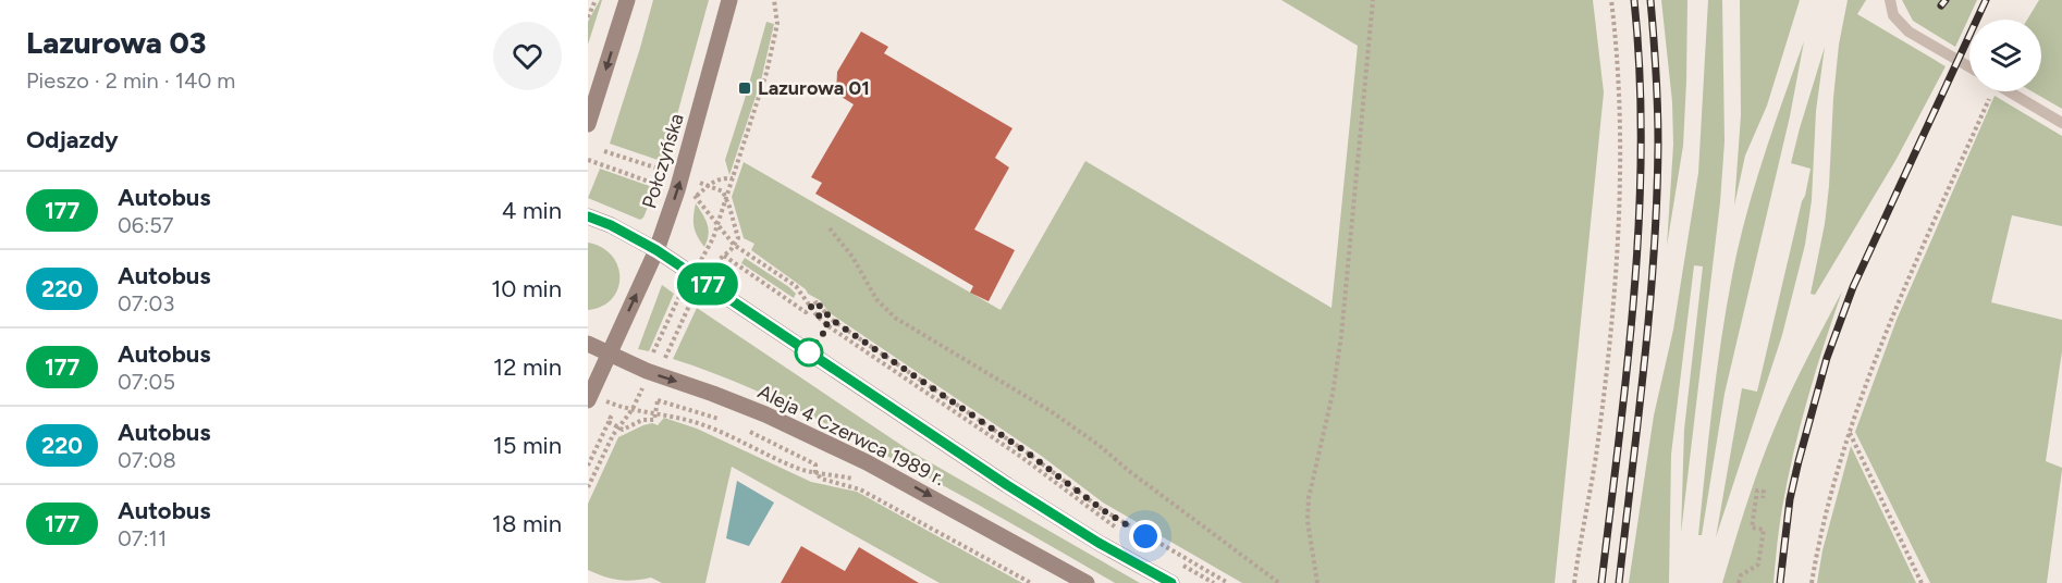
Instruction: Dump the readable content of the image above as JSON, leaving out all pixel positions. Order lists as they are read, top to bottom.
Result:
{
  "streets": {
    "main road": ["Połczyńska", "Aleja 4 Czerwca 1989 r."]
  },
  "crossings": [
    ["Połczyńska", "Aleja 4 Czerwca 1989 r."]
  ],
  "places": {
    "transit": ["Lazurowa 01"]
  },
  "lines": ["bus line 177"],
  "page": {
    "heading": [
      ["Lazurowa 03", "Pieszo · 2 min · 140 m"],
      "Odjazdy"
    ],
    "on_map": "177",
    "list": [
      {
        "mark": "177",
        "name": "Autobus",
        "note": "06:57",
        "value": "4 min"
      },
      {
        "mark": "220",
        "name": "Autobus",
        "note": "07:03",
        "value": "10 min"
      },
      {
        "mark": "177",
        "name": "Autobus",
        "note": "07:05",
        "value": "12 min"
      },
      {
        "mark": "220",
        "name": "Autobus",
        "note": "07:08",
        "value": "15 min"
      },
      {
        "mark": "177",
        "name": "Autobus",
        "note": "07:11",
        "value": "18 min"
      }
    ]
  }
}
